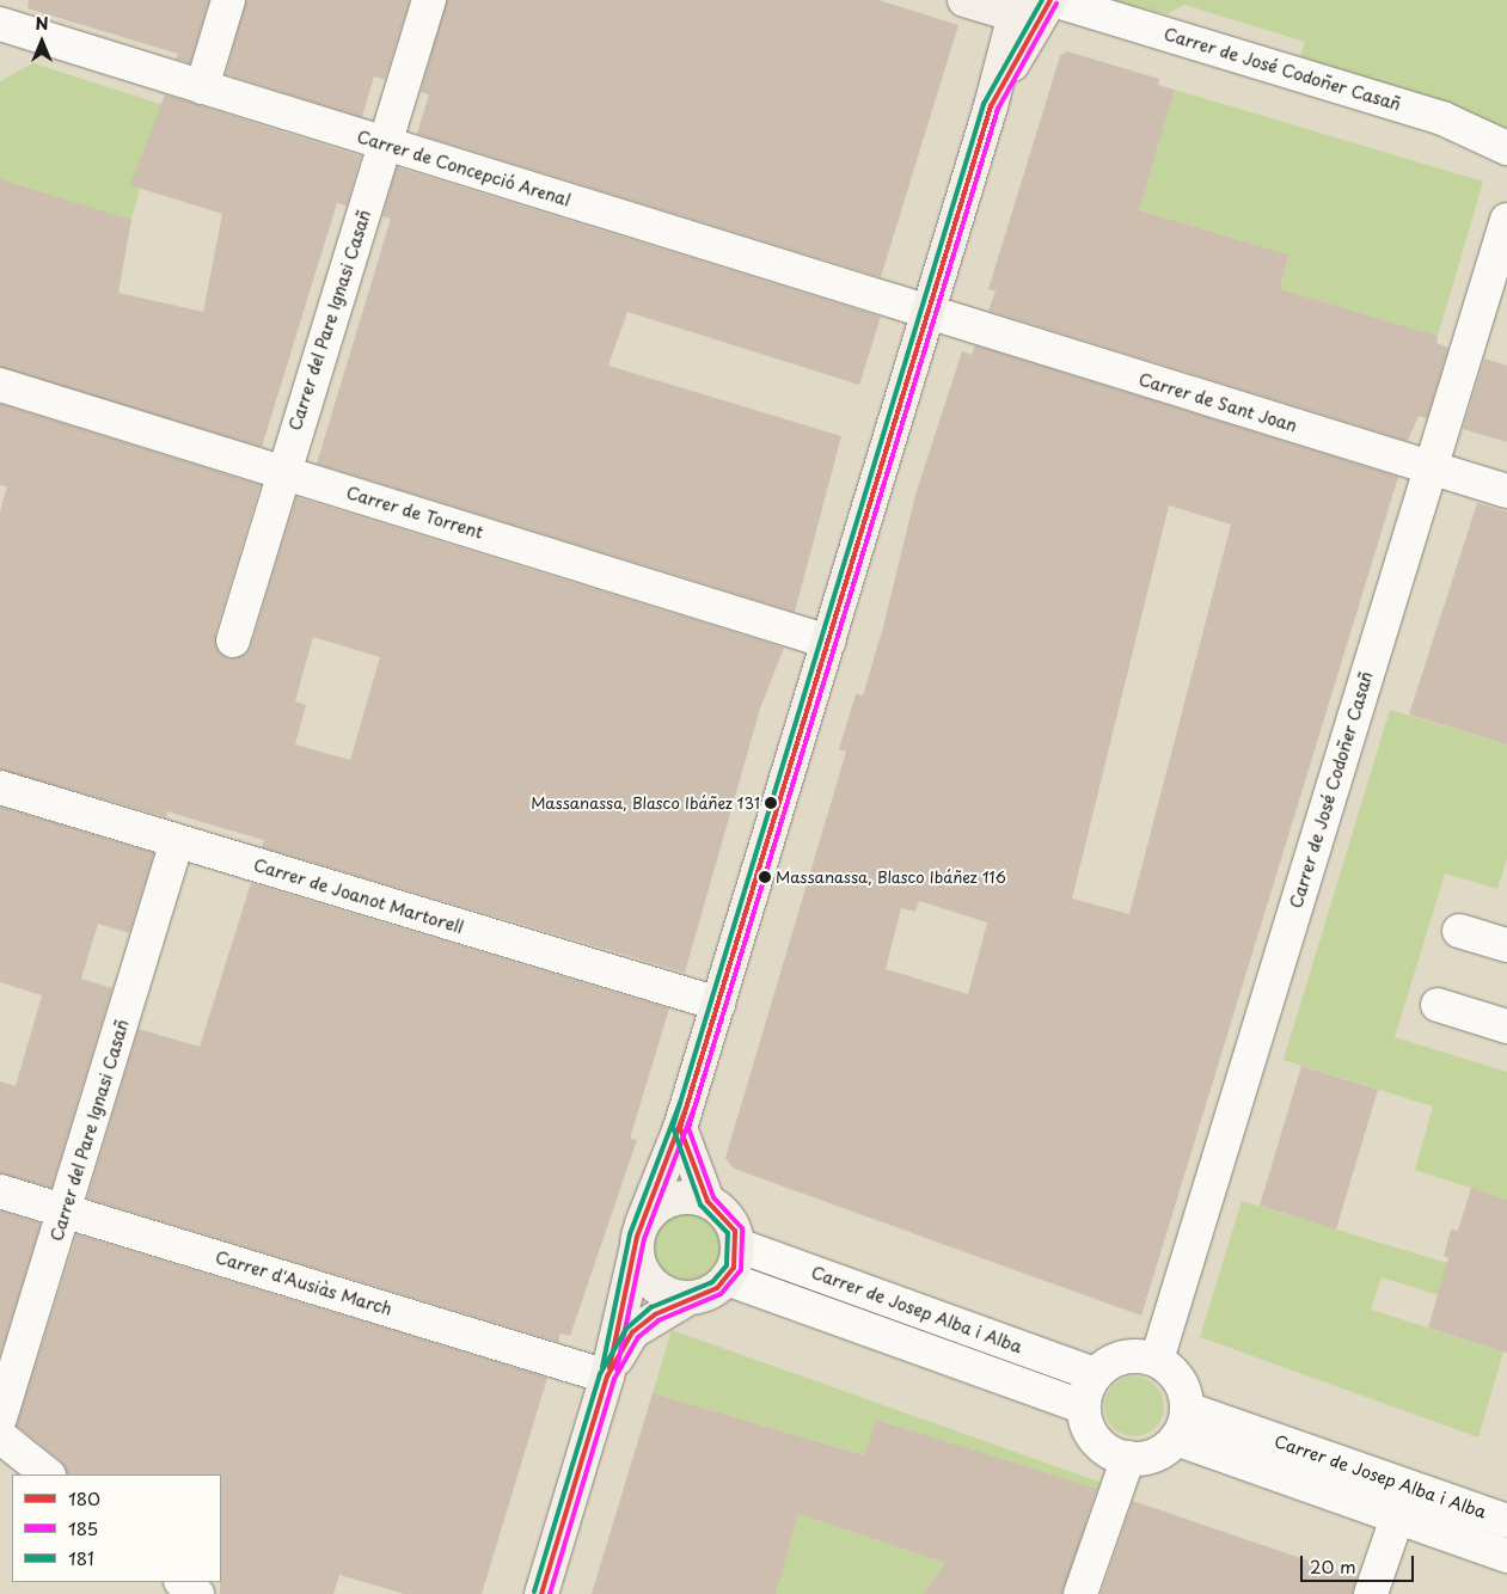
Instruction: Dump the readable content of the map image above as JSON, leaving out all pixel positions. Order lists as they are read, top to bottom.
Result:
{
  "streets": {
    "street": [
      "Carrer de José Codoñer Casañ",
      "Carrer de Concepció Arenal",
      "Carrer del Pare Ignasi Casañ",
      "Carrer de Sant Joan",
      "Carrer de Torrent",
      "Carrer de Joanot Martorell",
      "Carrer d'Ausiàs March",
      "Carrer de Josep Alba i Alba"
    ]
  },
  "crossings": [
    ["Carrer de José Codoñer Casañ", "Carrer de Sant Joan"],
    ["Carrer de José Codoñer Casañ", "Carrer de Josep Alba i Alba"],
    ["Carrer de Concepció Arenal", "Carrer del Pare Ignasi Casañ"],
    ["Carrer de Concepció Arenal", "Carrer de Sant Joan"],
    ["Carrer del Pare Ignasi Casañ", "Carrer de Torrent"],
    ["Carrer del Pare Ignasi Casañ", "Carrer de Joanot Martorell"],
    ["Carrer del Pare Ignasi Casañ", "Carrer d'Ausiàs March"]
  ],
  "places": ["Massanassa, Blasco Ibáñez 131", "Massanassa, Blasco Ibáñez 116"],
  "lines": ["transit line 180", "transit line 181", "transit line 185"],
  "legend": ["180", "185", "181"],
  "scale_bar": "20 m",
  "north": "top"
}
